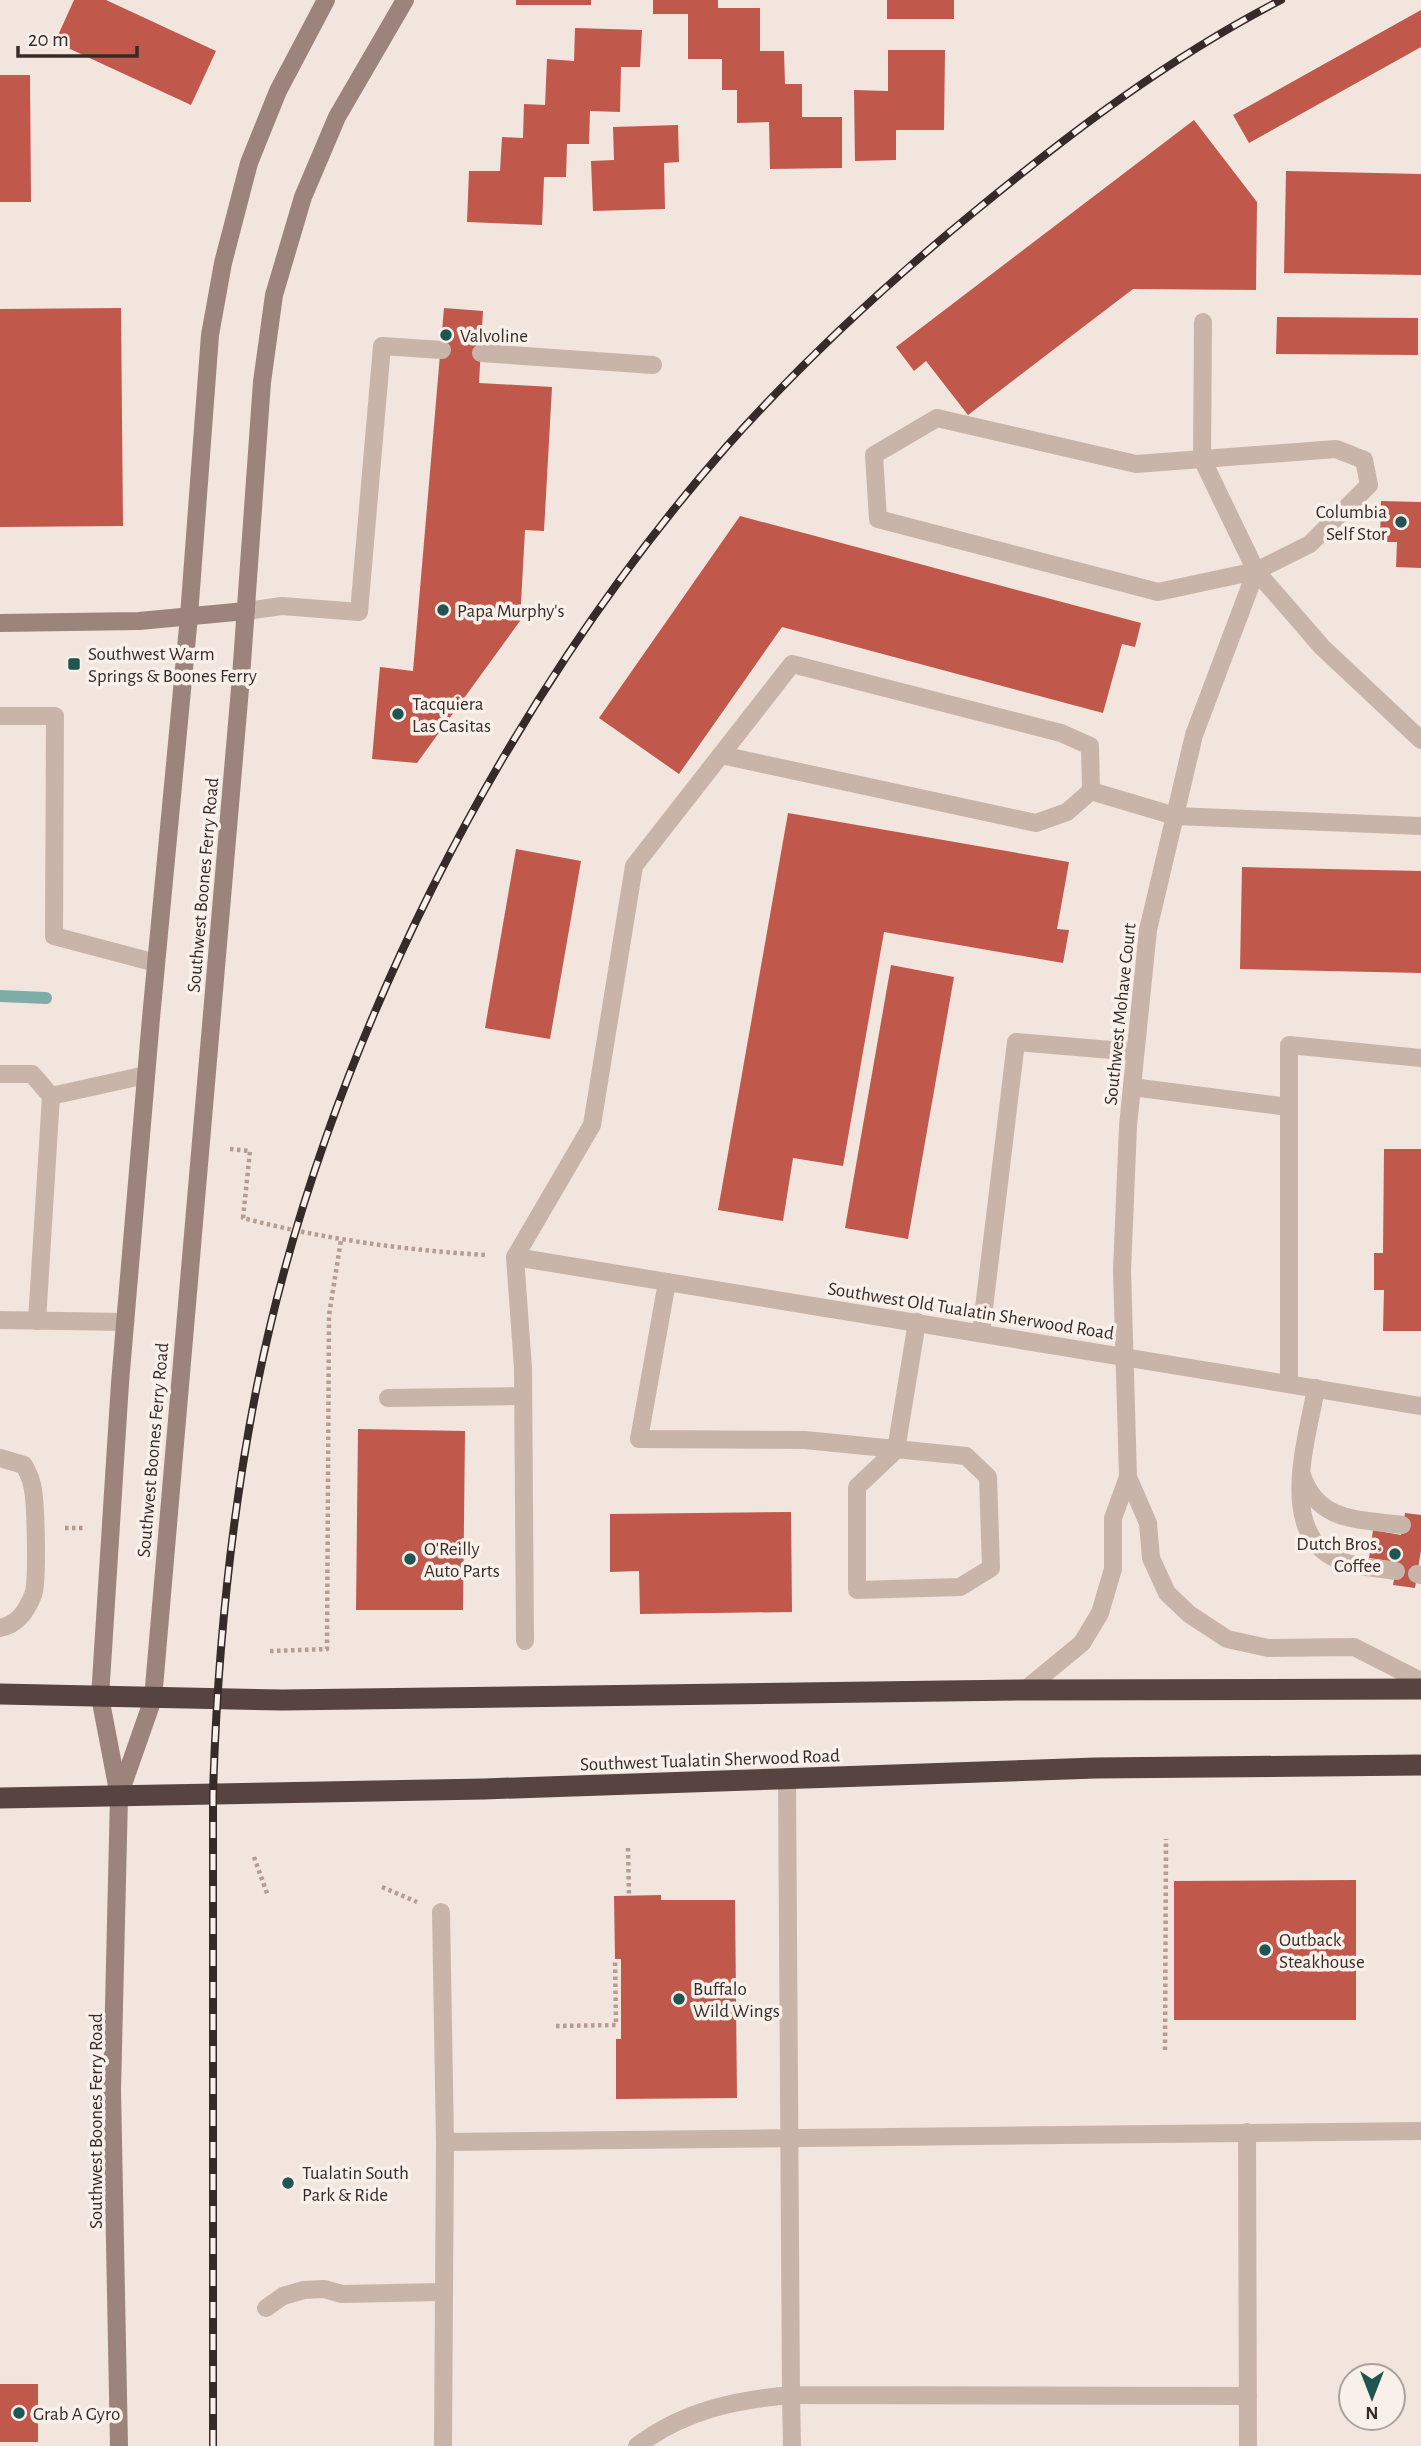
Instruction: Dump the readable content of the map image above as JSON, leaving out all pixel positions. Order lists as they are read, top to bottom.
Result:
{
  "streets": {
    "highway": ["Southwest Tualatin Sherwood Road"],
    "main road": ["Southwest Boones Ferry Road"],
    "street": ["Southwest Mohave Court", "Southwest Old Tualatin Sherwood Road"]
  },
  "crossings": [
    ["Southwest Boones Ferry Road", "Southwest Tualatin Sherwood Road"],
    ["Southwest Mohave Court", "Southwest Old Tualatin Sherwood Road"]
  ],
  "places": {
    "other": [
      "Valvoline",
      "Columbia Self Stor",
      "Papa Murphy's",
      "Tacquiera Las Casitas",
      "Dutch Bros. Coffee",
      "O'Reilly Auto Parts",
      "Outback Steakhouse",
      "Buffalo Wild Wings",
      "Tualatin South Park & Ride",
      "Grab A Gyro"
    ],
    "transit": ["Southwest Warm Springs & Boones Ferry"]
  },
  "scale_bar": "20 m",
  "north": "bottom"
}
